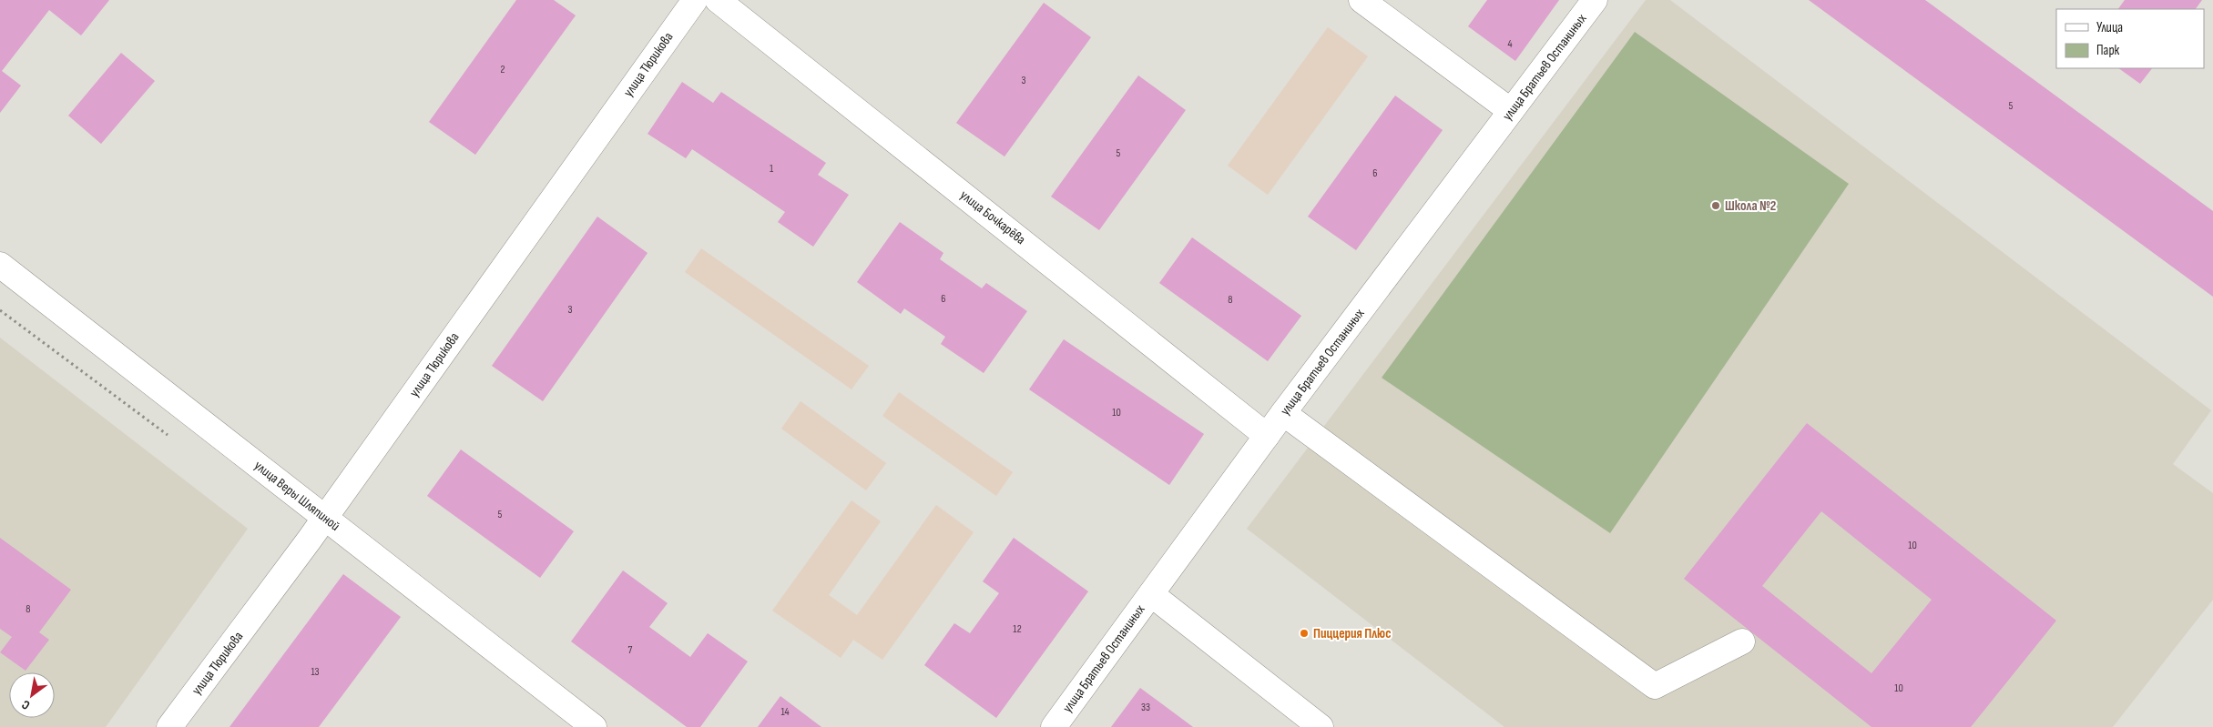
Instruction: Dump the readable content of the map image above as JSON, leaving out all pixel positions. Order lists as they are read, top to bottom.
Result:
{
  "streets": {
    "street": [
      "улица Тюрикова",
      "улица Братьев Останиных",
      "улица Бочкарёва",
      "улица Веры Шляпиной"
    ]
  },
  "crossings": [
    ["улица Тюрикова", "улица Веры Шляпиной"],
    ["улица Братьев Останиных", "улица Бочкарёва"]
  ],
  "places": ["Школа №2", "Пиццерия Плюс"],
  "house_numbers": [
    "4",
    "2",
    "3",
    "5",
    "5",
    "1",
    "6",
    "6",
    "8",
    "3",
    "10",
    "5",
    "10",
    "8",
    "12",
    "7",
    "13",
    "10",
    "33",
    "14"
  ],
  "legend": ["Улица", "Парк"],
  "north": "bottom left"
}
